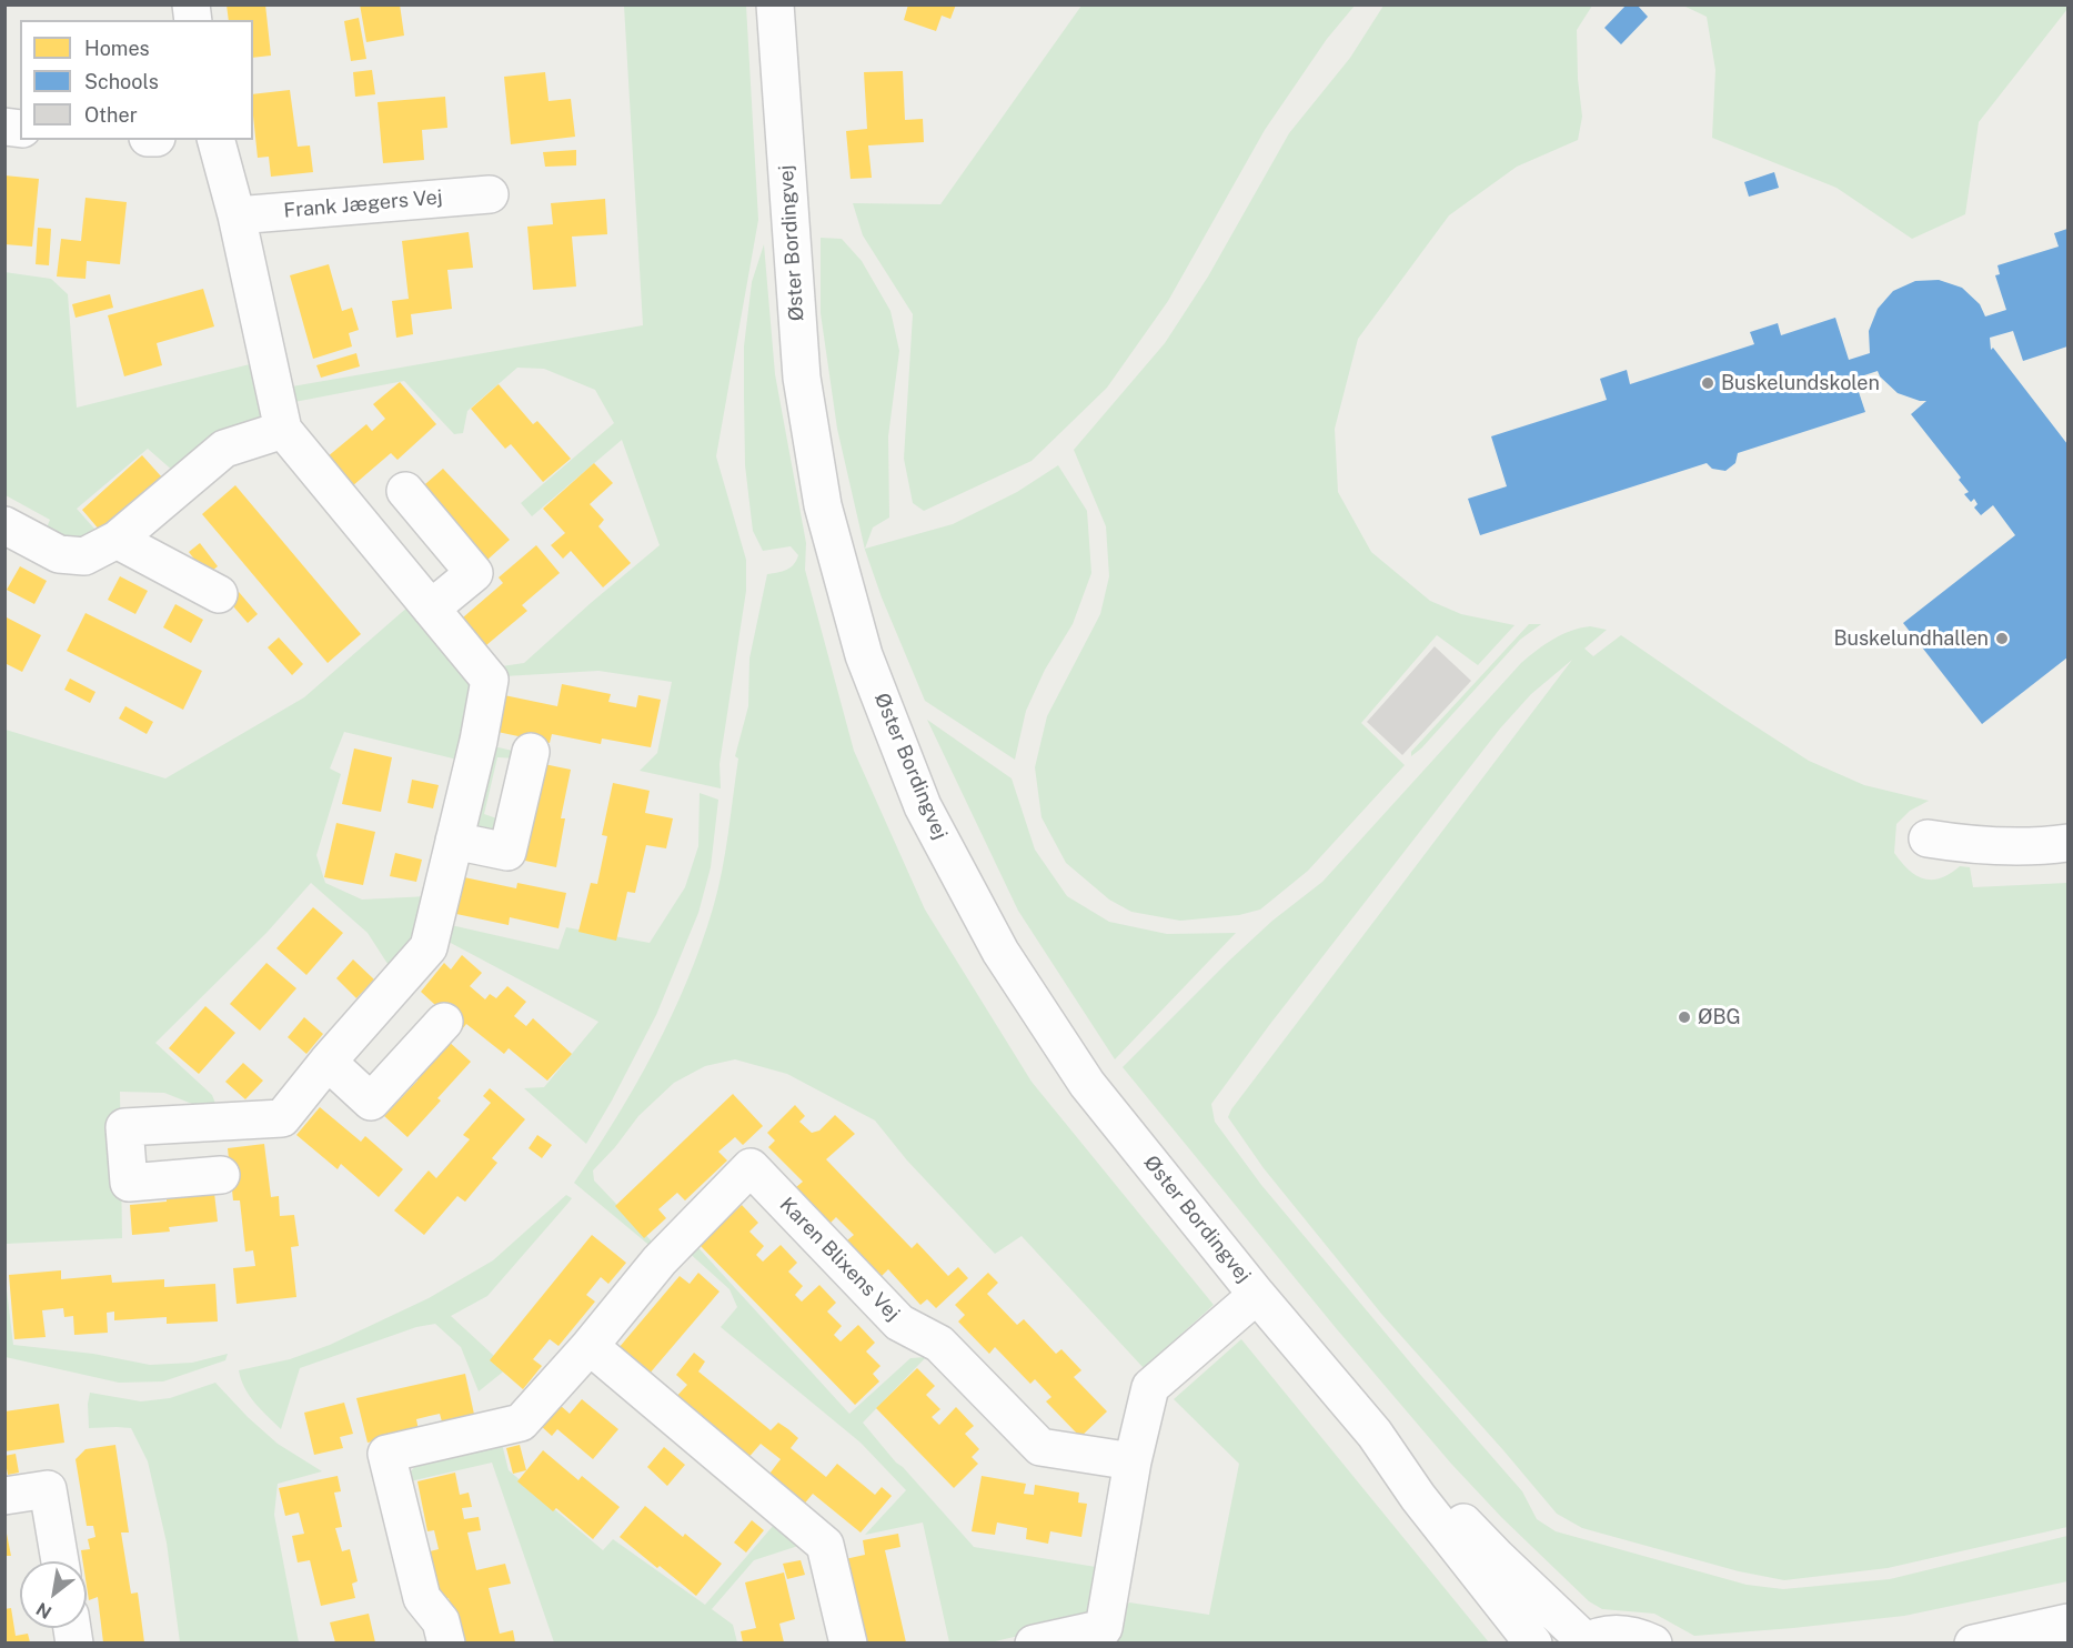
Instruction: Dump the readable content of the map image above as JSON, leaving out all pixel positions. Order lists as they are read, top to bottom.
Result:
{
  "streets": {
    "street": ["Frank Jægers Vej", "Øster Bordingvej", "Karen Blixens Vej"]
  },
  "places": ["Buskelundskolen", "Buskelundhallen", "ØBG"],
  "legend": ["Homes", "Schools", "Other"],
  "north": "bottom left"
}
